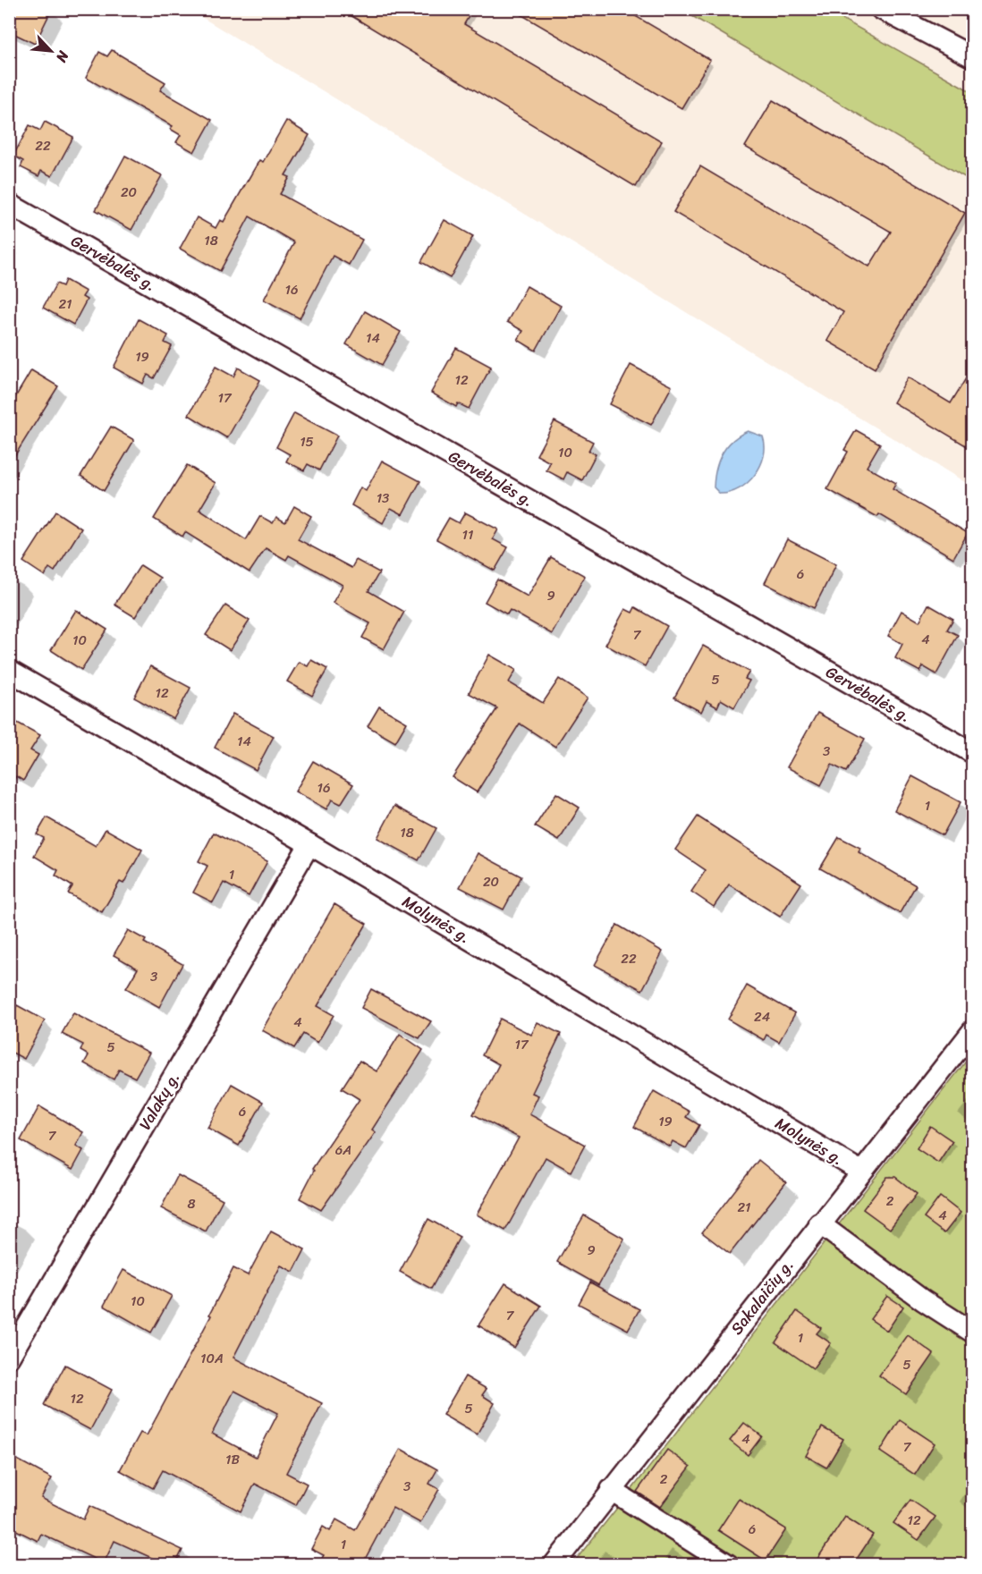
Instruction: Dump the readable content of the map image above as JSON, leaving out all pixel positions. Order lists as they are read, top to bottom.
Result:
{
  "streets": {
    "street": [
      "Gervėbalės g.",
      "Molynės g.",
      "Valakų g.",
      "Sakalaičių g."
    ]
  },
  "crossings": [
    ["Molynės g.", "Valakų g."],
    ["Molynės g.", "Sakalaičių g."]
  ],
  "house_numbers": [
    "22",
    "20",
    "18",
    "16",
    "21",
    "14",
    "19",
    "12",
    "17",
    "15",
    "10",
    "13",
    "11",
    "6",
    "9",
    "7",
    "4",
    "10",
    "5",
    "12",
    "14",
    "3",
    "16",
    "1",
    "18",
    "1",
    "20",
    "22",
    "3",
    "24",
    "4",
    "17",
    "5",
    "6",
    "19",
    "7",
    "6A",
    "2",
    "8",
    "21",
    "4",
    "9",
    "10",
    "7",
    "1",
    "10A",
    "5",
    "12",
    "5",
    "4",
    "7",
    "1B",
    "2",
    "3",
    "12",
    "6",
    "1"
  ],
  "north": "bottom right"
}
